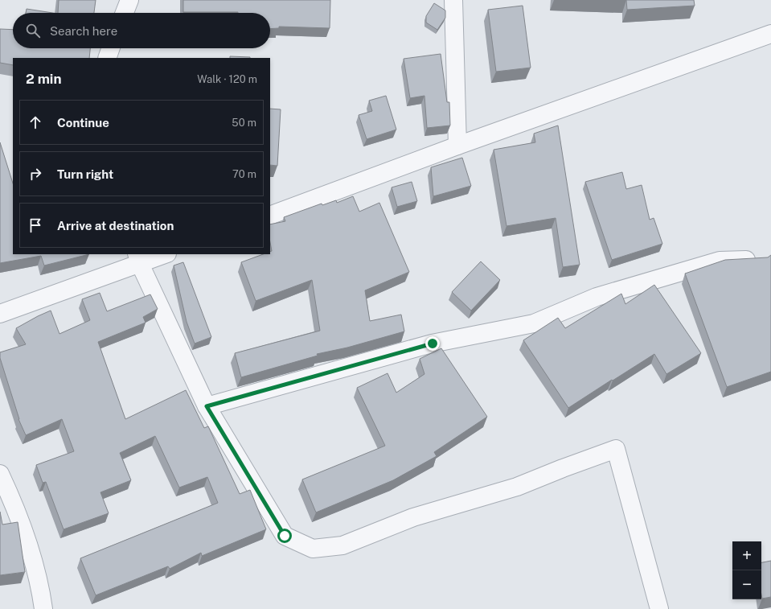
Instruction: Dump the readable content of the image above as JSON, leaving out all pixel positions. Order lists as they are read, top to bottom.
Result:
{
  "page": {
    "search": "Search here",
    "heading": ["2 min", "Walk · 120 m"],
    "list": [
      ["Continue", "50 m"],
      ["Turn right", "70 m"],
      "Arrive at destination"
    ],
    "map_buttons": ["+", "−"]
  }
}
